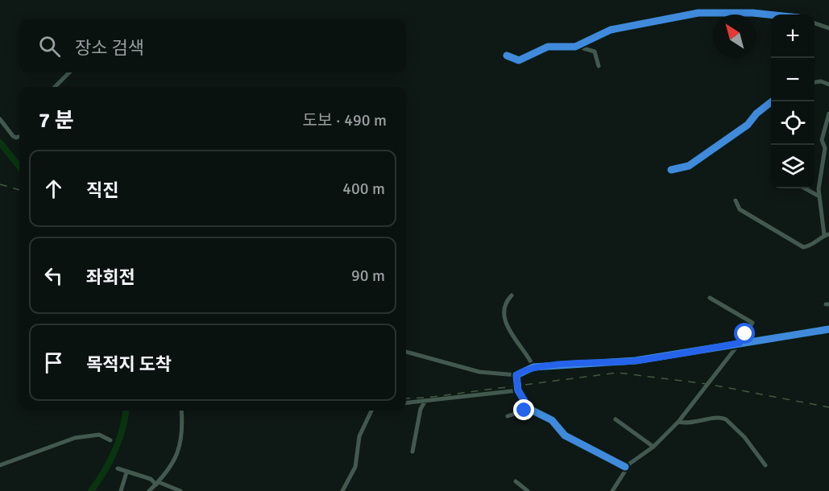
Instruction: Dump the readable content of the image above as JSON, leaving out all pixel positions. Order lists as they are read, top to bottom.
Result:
{
  "north": "top left",
  "page": {
    "map_buttons": ["+", "−"],
    "search": "장소 검색",
    "heading": ["7 분", "도보 · 490 m"],
    "list": [
      ["직진", "400 m"],
      ["좌회전", "90 m"],
      "목적지 도착"
    ]
  }
}
